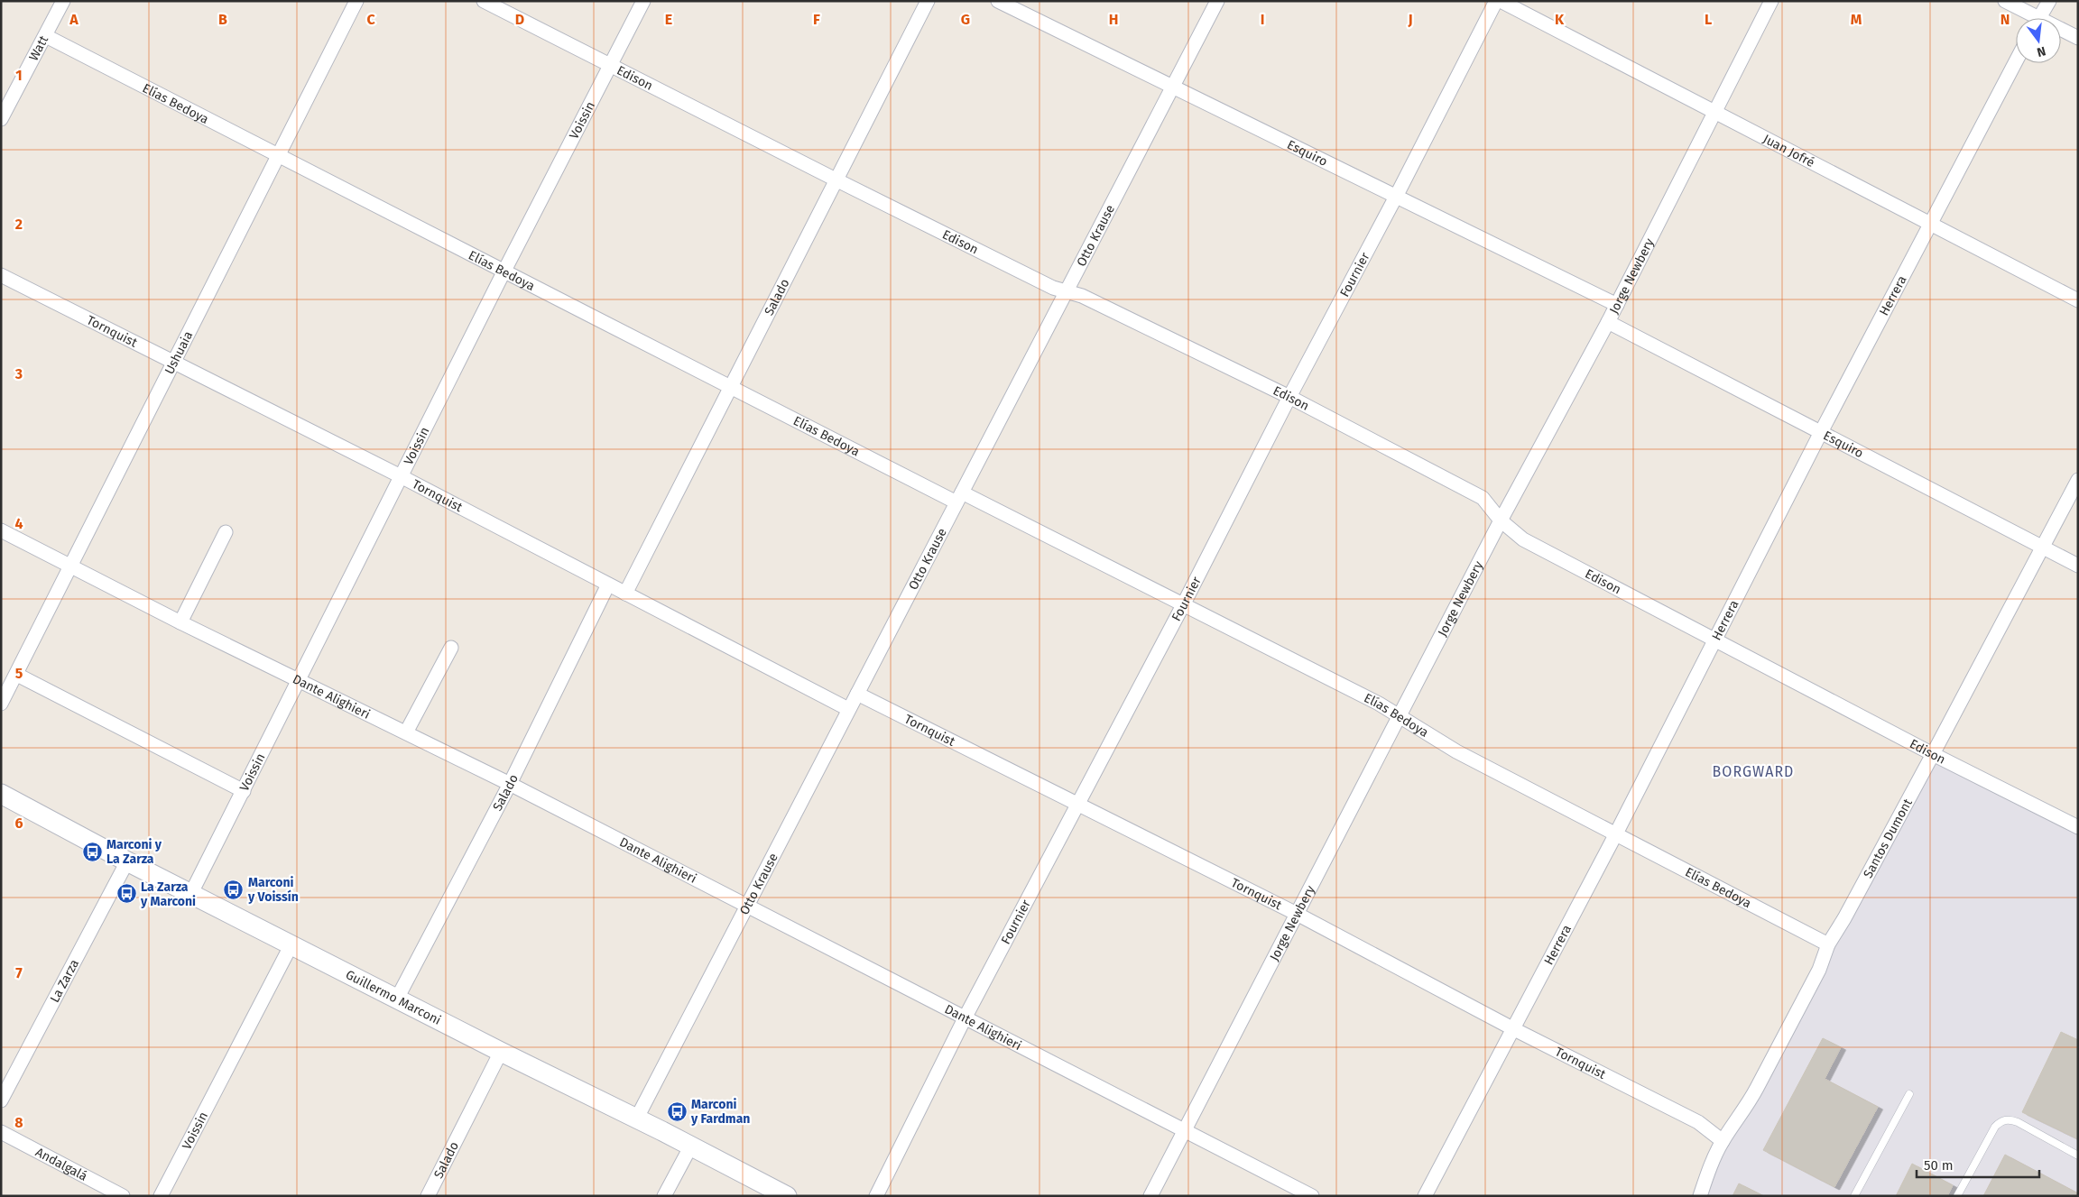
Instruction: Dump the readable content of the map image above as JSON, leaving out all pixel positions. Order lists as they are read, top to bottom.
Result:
{
  "streets": {
    "street": [
      "Watt",
      "Edison",
      "Elías Bedoya",
      "Voissin",
      "Juan Jofré",
      "Esquiro",
      "Otto Krause",
      "Fournier",
      "Jorge Newbery",
      "Herrera",
      "Salado",
      "Tornquist",
      "Ushuaia",
      "Dante Alighieri",
      "Santos Dumont",
      "La Zarza",
      "Guillermo Marconi",
      "Andalgalá"
    ]
  },
  "crossings": [
    ["Watt", "Elías Bedoya"],
    ["Edison", "Voissin"],
    ["Edison", "Otto Krause"],
    ["Edison", "Fournier"],
    ["Edison", "Jorge Newbery"],
    ["Edison", "Herrera"],
    ["Edison", "Salado"],
    ["Edison", "Santos Dumont"],
    ["Elías Bedoya", "Voissin"],
    ["Elías Bedoya", "Otto Krause"],
    ["Elías Bedoya", "Fournier"],
    ["Elías Bedoya", "Jorge Newbery"],
    ["Elías Bedoya", "Herrera"],
    ["Elías Bedoya", "Salado"],
    ["Elías Bedoya", "Ushuaia"],
    ["Elías Bedoya", "Santos Dumont"],
    ["Voissin", "Tornquist"],
    ["Voissin", "Dante Alighieri"],
    ["Voissin", "Guillermo Marconi"],
    ["Juan Jofré", "Jorge Newbery"],
    ["Juan Jofré", "Herrera"],
    ["Esquiro", "Otto Krause"],
    ["Esquiro", "Fournier"],
    ["Esquiro", "Jorge Newbery"],
    ["Esquiro", "Herrera"],
    ["Esquiro", "Santos Dumont"],
    ["Otto Krause", "Tornquist"],
    ["Otto Krause", "Dante Alighieri"],
    ["Otto Krause", "Guillermo Marconi"],
    ["Fournier", "Tornquist"],
    ["Fournier", "Dante Alighieri"],
    ["Jorge Newbery", "Tornquist"],
    ["Jorge Newbery", "Dante Alighieri"],
    ["Herrera", "Tornquist"],
    ["Salado", "Tornquist"],
    ["Salado", "Dante Alighieri"],
    ["Salado", "Guillermo Marconi"],
    ["Tornquist", "Ushuaia"],
    ["Tornquist", "Santos Dumont"],
    ["Ushuaia", "Dante Alighieri"],
    ["La Zarza", "Guillermo Marconi"]
  ],
  "districts": ["BORGWARD"],
  "places": {
    "bus stop": [
      "Marconi y La Zarza",
      "Marconi y Voissín",
      "La Zarza y Marconi",
      "Marconi y Fardman"
    ]
  },
  "scale_bar": "50 m",
  "north": "bottom",
  "grid": {
    "columns": [
      "A",
      "B",
      "C",
      "D",
      "E",
      "F",
      "G",
      "H",
      "I",
      "J",
      "K",
      "L",
      "M",
      "N"
    ],
    "rows": [
      "1",
      "2",
      "3",
      "4",
      "5",
      "6",
      "7",
      "8"
    ]
  }
}
